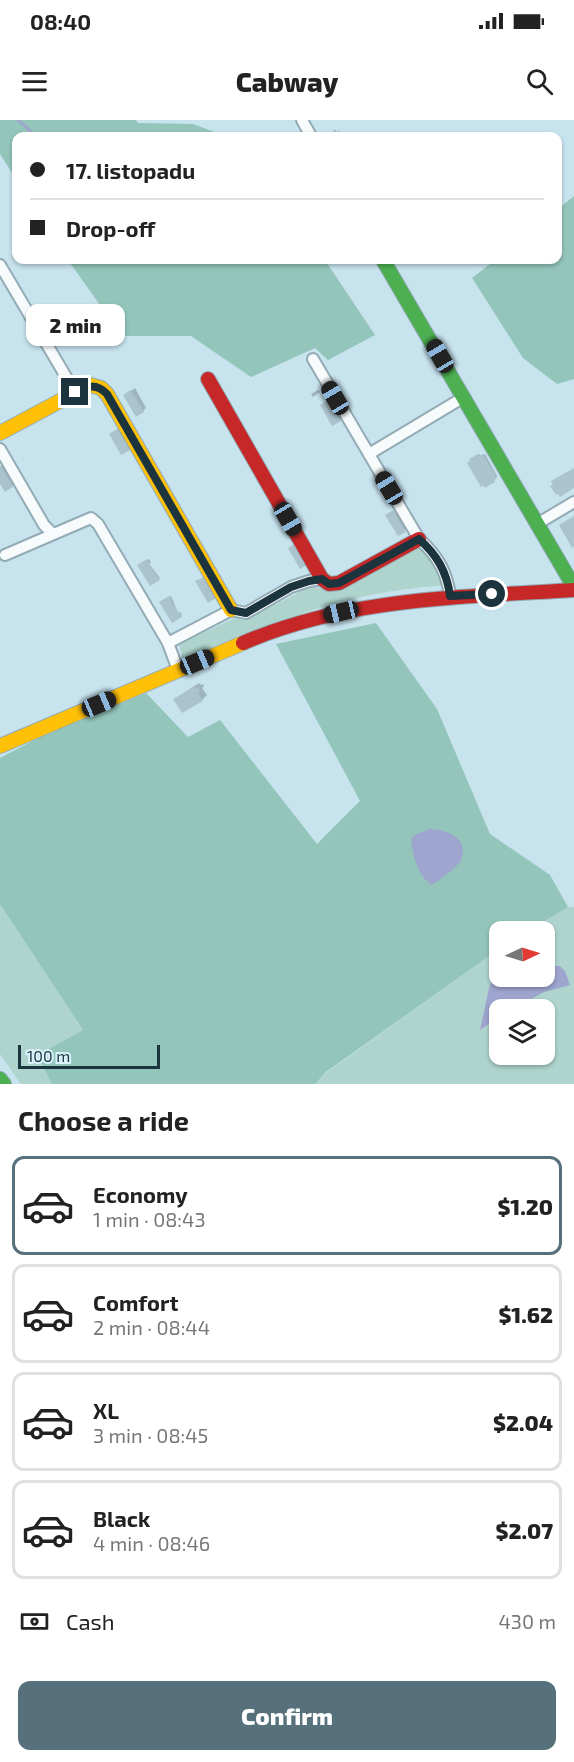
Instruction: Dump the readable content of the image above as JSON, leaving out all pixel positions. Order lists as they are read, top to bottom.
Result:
{
  "scale_bar": "100 m",
  "north": "right",
  "page": {
    "status": "08:40",
    "header": "Cabway",
    "banner": ["17. listopadu", "Drop-off"],
    "bubble": "2 min",
    "scale": "100 m",
    "heading": "Choose a ride",
    "list": [
      {
        "name": "Economy",
        "note": "1 min · 08:43",
        "value": "$1.20"
      },
      {
        "name": "Comfort",
        "note": "2 min · 08:44",
        "value": "$1.62"
      },
      {
        "name": "XL",
        "note": "3 min · 08:45",
        "value": "$2.04"
      },
      {
        "name": "Black",
        "note": "4 min · 08:46",
        "value": "$2.07"
      }
    ],
    "pay": ["Cash", "430 m"],
    "buttons": "Confirm"
  }
}
